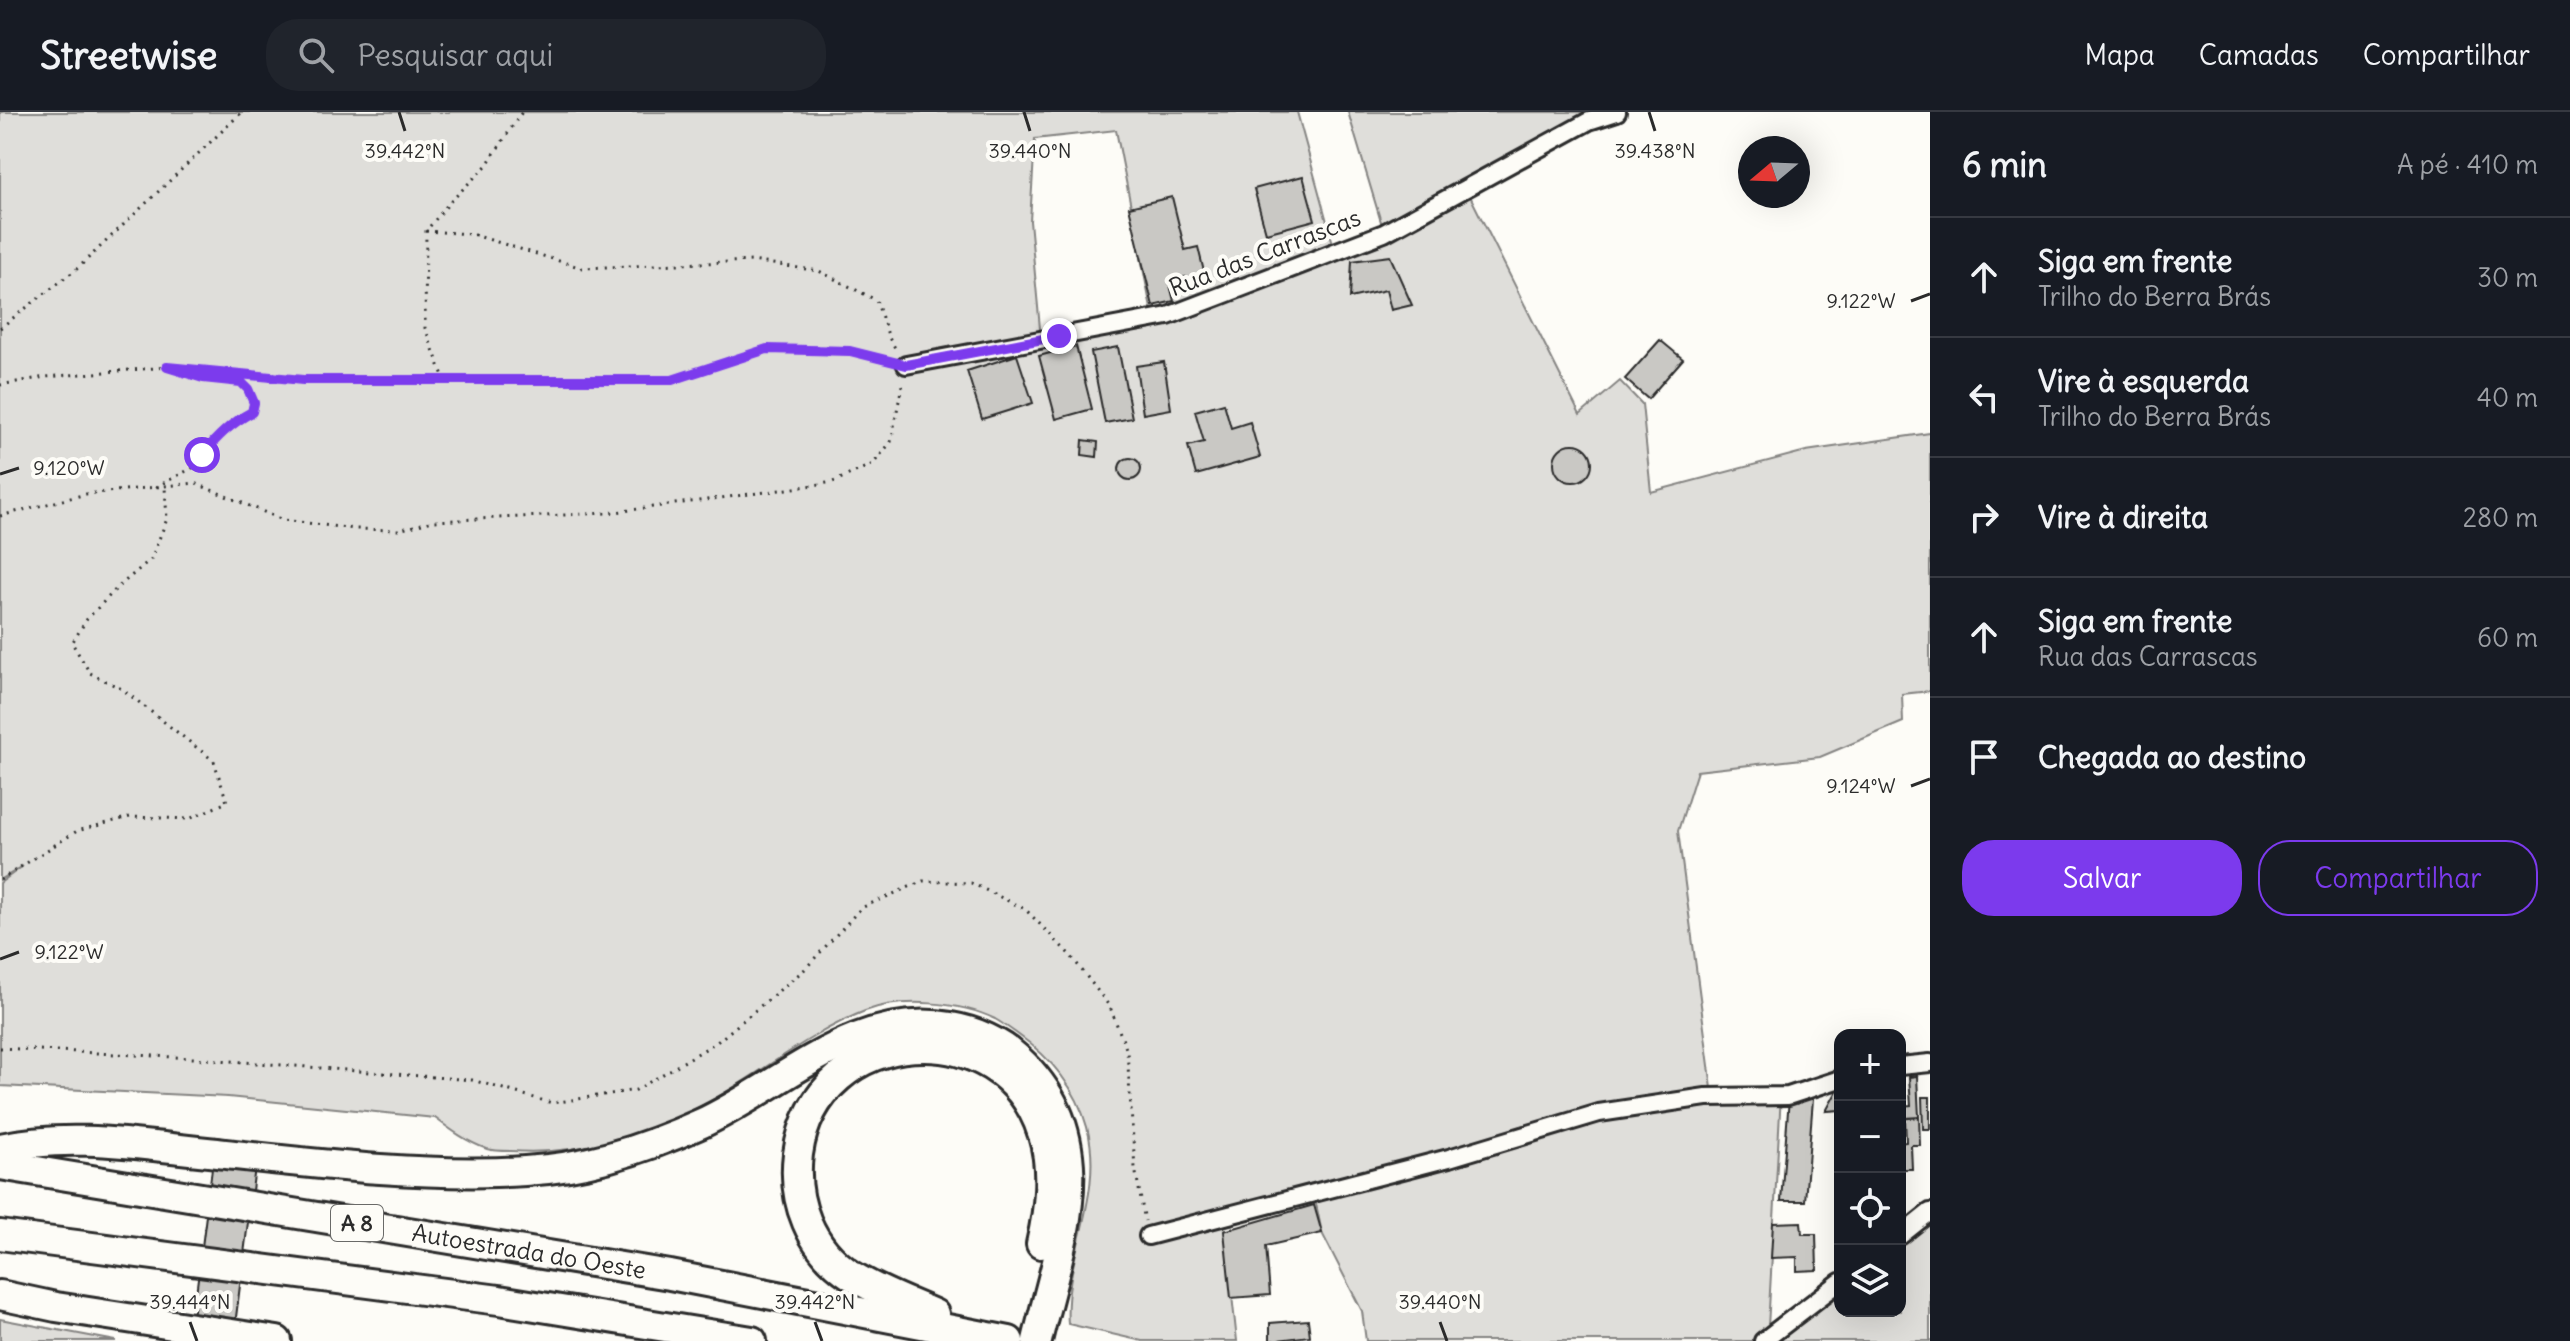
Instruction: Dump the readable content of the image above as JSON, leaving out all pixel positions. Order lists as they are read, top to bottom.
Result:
{
  "streets": {
    "highway": ["A 8", "Autoestrada do Oeste"],
    "street": ["Rua das Carrascas"]
  },
  "north": "left",
  "page": {
    "header": "Streetwise",
    "search": "Pesquisar aqui",
    "nav": ["Mapa", "Camadas", "Compartilhar"],
    "heading": ["6 min", "A pé · 410 m"],
    "list": [
      ["Siga em frente", "Trilho do Berra Brás", "30 m"],
      ["Vire à esquerda", "Trilho do Berra Brás", "40 m"],
      ["Vire à direita", "280 m"],
      ["Siga em frente", "Rua das Carrascas", "60 m"],
      "Chegada ao destino"
    ],
    "buttons": ["Salvar", "Compartilhar"],
    "map_buttons": ["+", "−"]
  },
  "coordinates": [
    "39.442°N",
    "39.440°N",
    "39.438°N",
    "9.122°W",
    "9.120°W",
    "9.124°W",
    "39.444°N"
  ]
}
